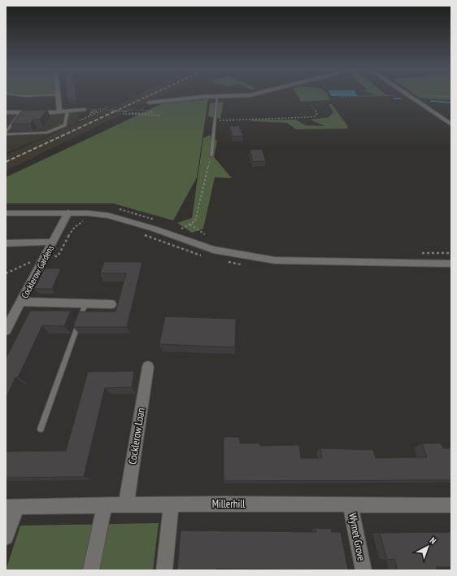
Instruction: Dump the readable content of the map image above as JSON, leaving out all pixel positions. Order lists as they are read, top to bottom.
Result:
{
  "streets": {
    "street": [
      "Cocklerow Gardens",
      "Cocklerow Loan",
      "Millerhill",
      "Wymet Grove"
    ]
  },
  "crossings": [
    ["Cocklerow Loan", "Millerhill"],
    ["Millerhill", "Wymet Grove"]
  ],
  "north": "top right"
}
